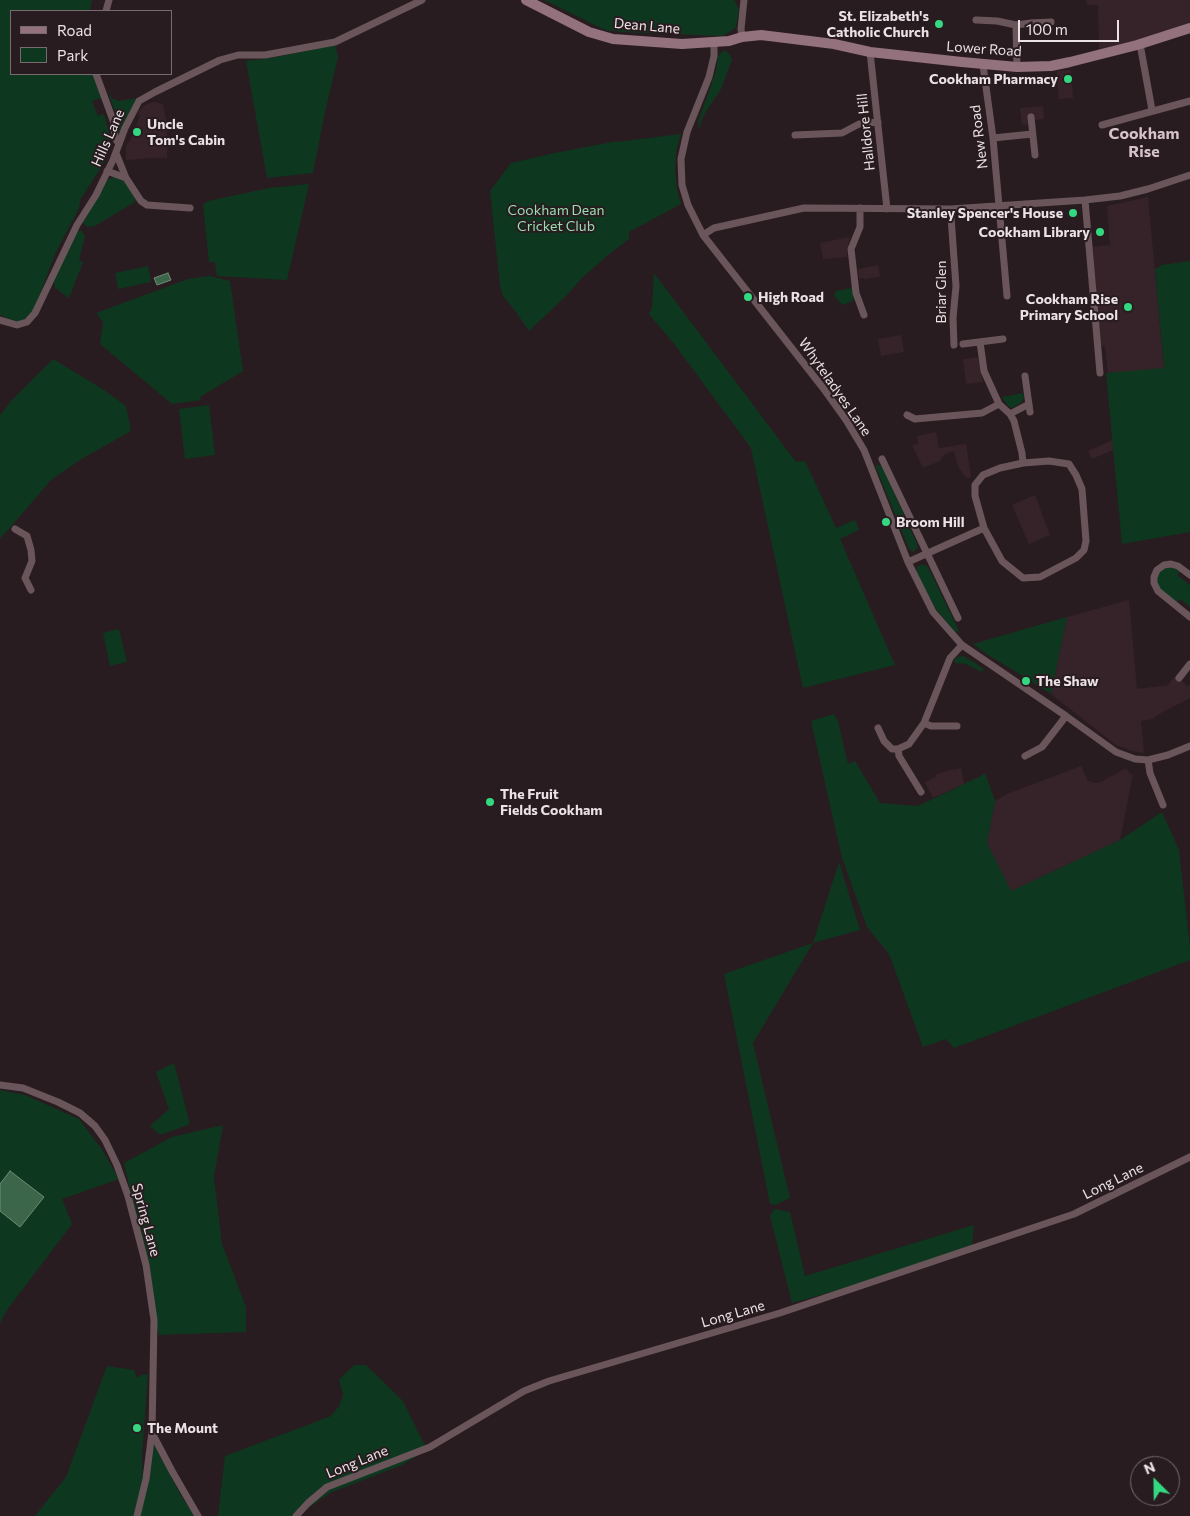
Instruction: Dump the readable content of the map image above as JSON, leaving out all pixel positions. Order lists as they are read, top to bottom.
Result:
{
  "streets": {
    "street": [
      "Dean Lane",
      "Lower Road",
      "Halldore Hill",
      "New Road",
      "Hills Lane",
      "Briar Glen",
      "Whyteladyes Lane",
      "Long Lane",
      "Spring Lane"
    ]
  },
  "crossings": [
    ["Dean Lane", "Lower Road"],
    ["Dean Lane", "Whyteladyes Lane"],
    ["Lower Road", "Halldore Hill"],
    ["Lower Road", "New Road"],
    ["Lower Road", "Whyteladyes Lane"]
  ],
  "districts": ["Cookham Rise"],
  "parks": ["Cookham Dean Cricket Club"],
  "places": [
    "St. Elizabeth's Catholic Church",
    "Cookham Pharmacy",
    "Uncle Tom's Cabin",
    "Stanley Spencer's House",
    "Cookham Library",
    "High Road",
    "Cookham Rise Primary School",
    "Broom Hill",
    "The Shaw",
    "The Fruit Fields Cookham",
    "The Mount"
  ],
  "legend": ["Road", "Park"],
  "scale_bar": "100 m",
  "north": "top left"
}
